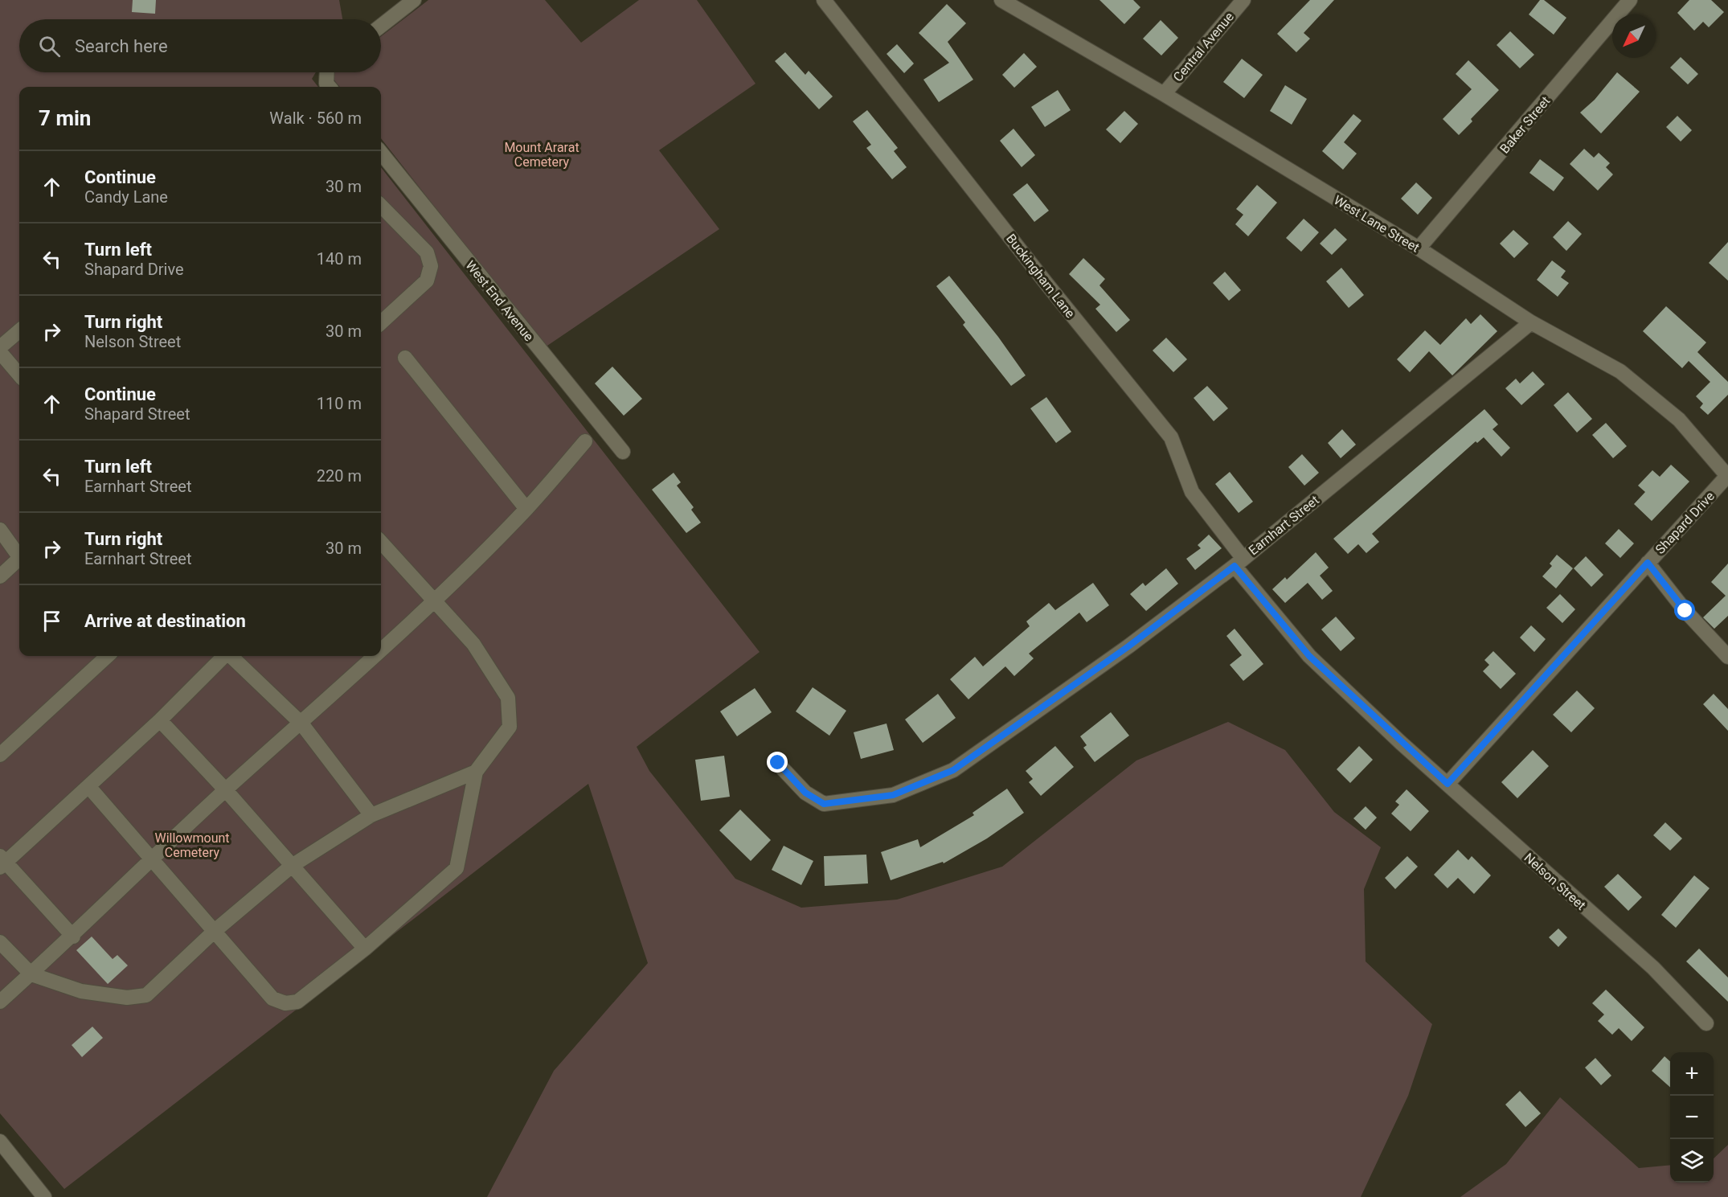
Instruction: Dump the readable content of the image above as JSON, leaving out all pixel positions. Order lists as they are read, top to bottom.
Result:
{
  "streets": {
    "street": [
      "Central Avenue",
      "Baker Street",
      "West Lane Street",
      "Buckingham Lane",
      "West End Avenue",
      "Shapard Drive",
      "Earnhart Street",
      "Nelson Street"
    ]
  },
  "crossings": [
    ["Central Avenue", "West Lane Street"],
    ["Baker Street", "West Lane Street"],
    ["West Lane Street", "Shapard Drive"],
    ["West Lane Street", "Earnhart Street"],
    ["Buckingham Lane", "Earnhart Street"],
    ["Buckingham Lane", "Nelson Street"],
    ["Shapard Drive", "Nelson Street"]
  ],
  "parks": ["Mount Ararat Cemetery", "Willowmount Cemetery"],
  "north": "bottom left",
  "page": {
    "search": "Search here",
    "heading": ["7 min", "Walk · 560 m"],
    "list": [
      ["Continue", "Candy Lane", "30 m"],
      ["Turn left", "Shapard Drive", "140 m"],
      ["Turn right", "Nelson Street", "30 m"],
      ["Continue", "Shapard Street", "110 m"],
      ["Turn left", "Earnhart Street", "220 m"],
      ["Turn right", "Earnhart Street", "30 m"],
      "Arrive at destination"
    ],
    "map_buttons": ["+", "−"]
  }
}
